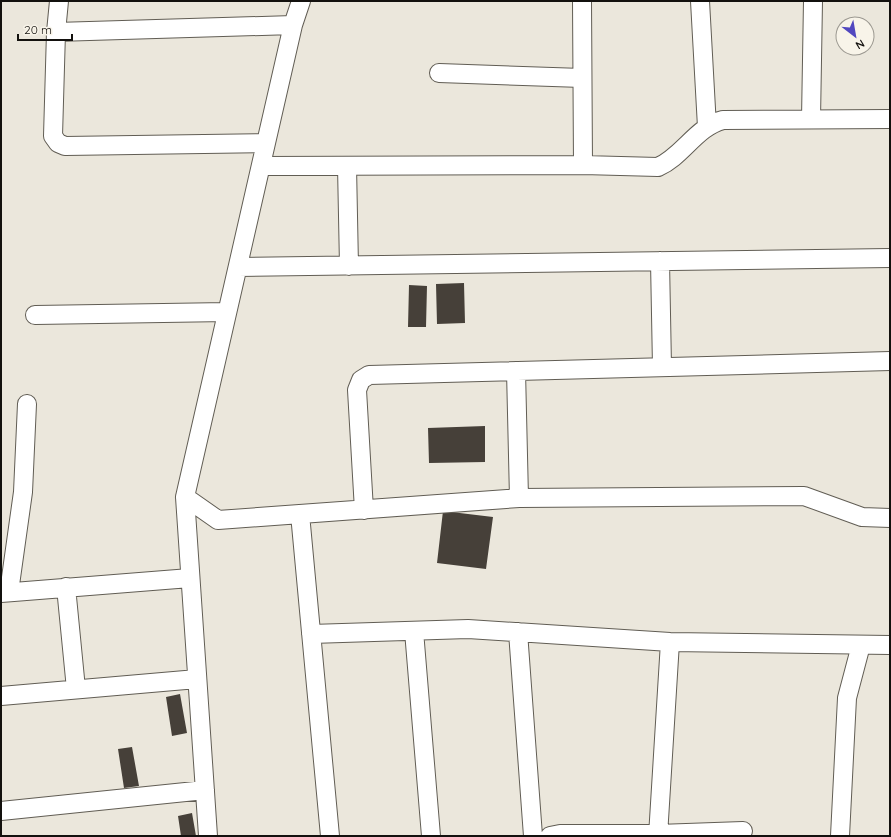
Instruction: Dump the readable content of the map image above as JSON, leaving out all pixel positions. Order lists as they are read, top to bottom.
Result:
{
  "scale_bar": "20 m",
  "north": "bottom right"
}
